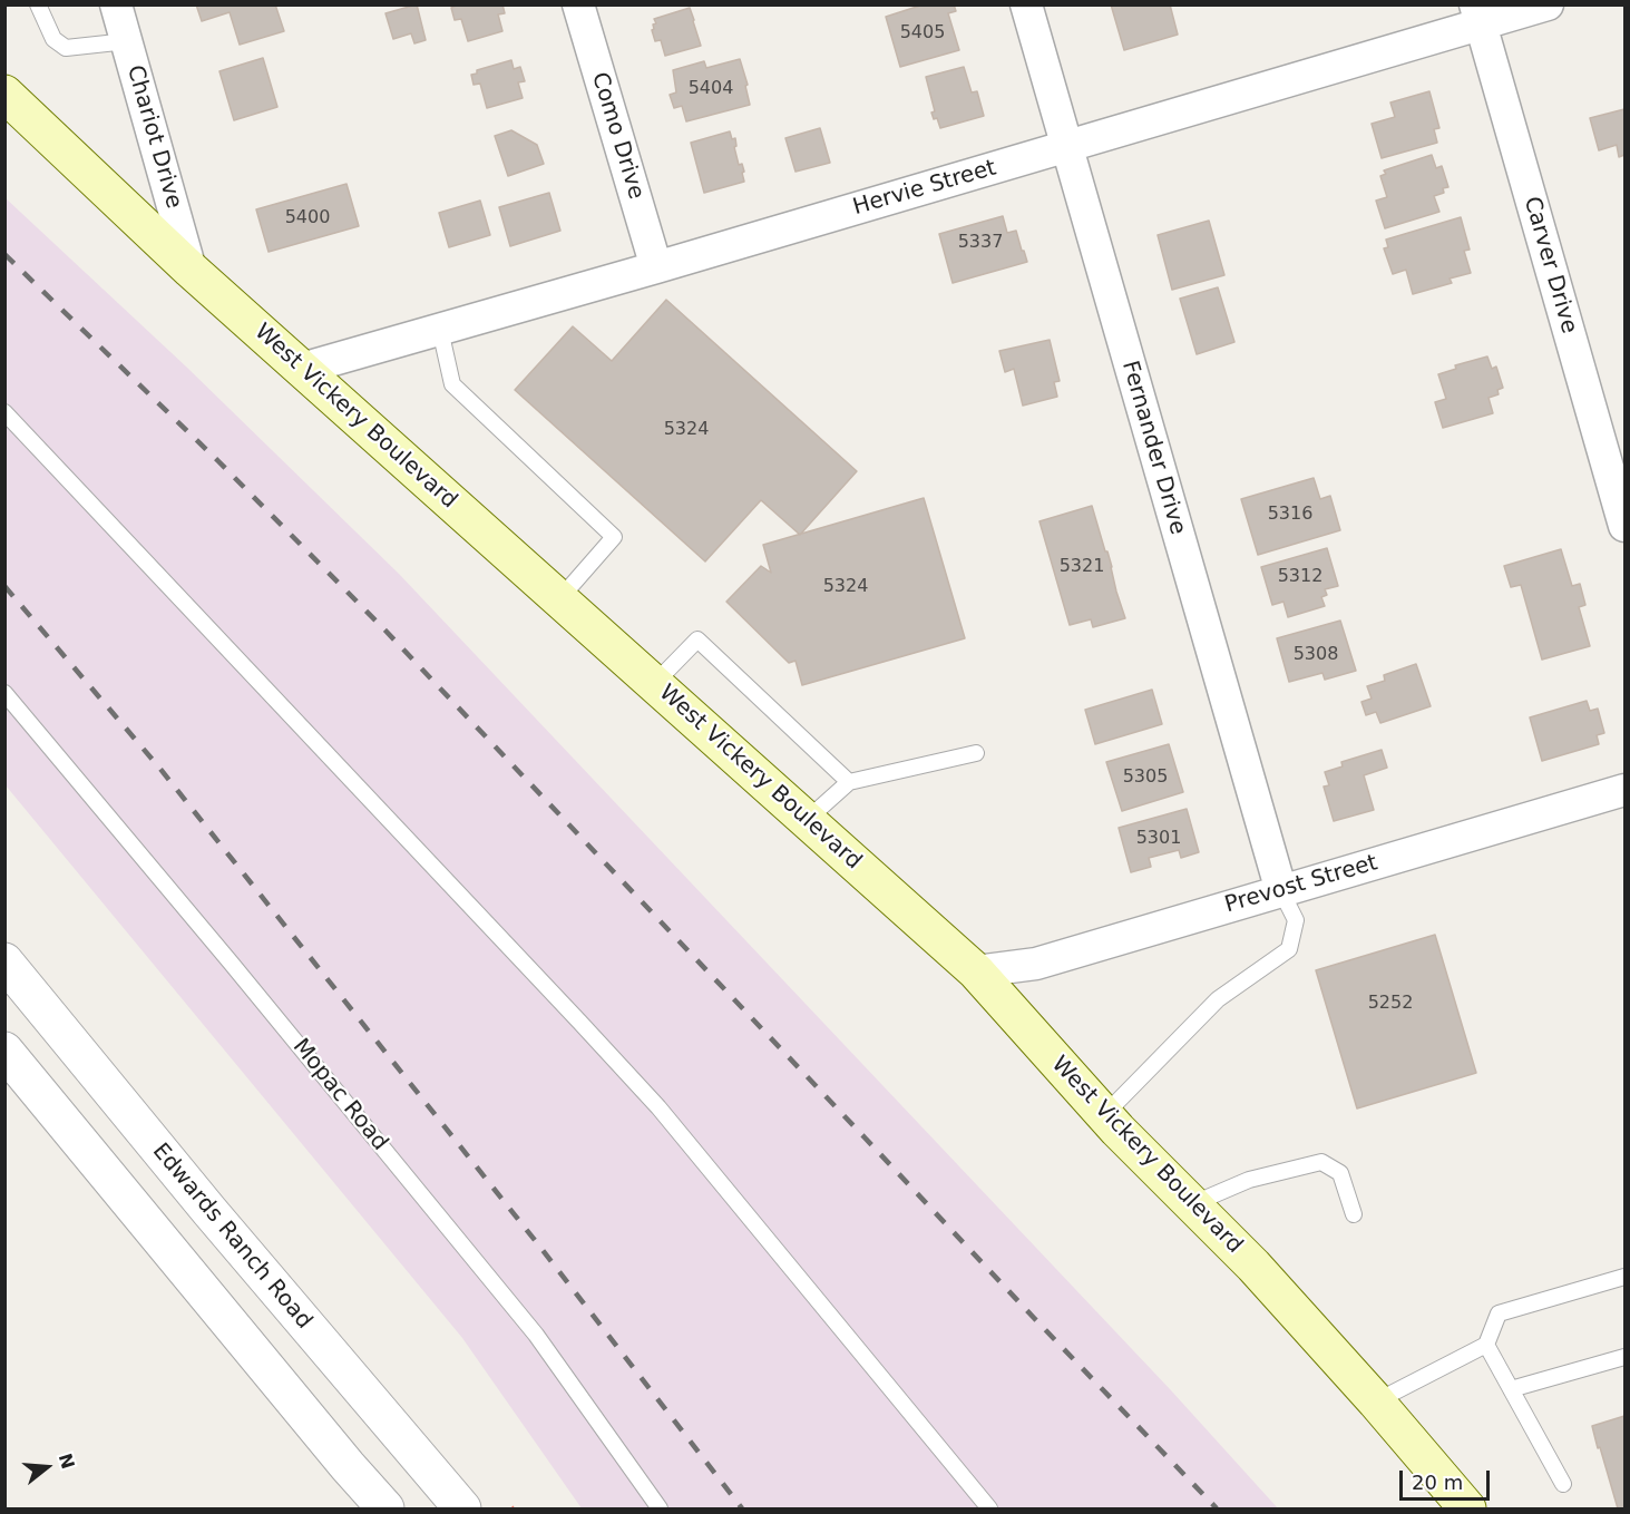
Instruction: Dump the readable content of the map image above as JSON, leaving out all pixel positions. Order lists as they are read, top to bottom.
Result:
{
  "streets": {
    "main road": ["West Vickery Boulevard"],
    "street": [
      "Como Drive",
      "Chariot Drive",
      "Hervie Street",
      "Carver Drive",
      "Fernander Drive",
      "Prevost Street",
      "Edwards Ranch Road"
    ],
    "lane": ["Mopac Road"]
  },
  "crossings": [
    ["Como Drive", "Hervie Street"],
    ["Chariot Drive", "West Vickery Boulevard"],
    ["Hervie Street", "Carver Drive"],
    ["Hervie Street", "West Vickery Boulevard"],
    ["Hervie Street", "Fernander Drive"],
    ["West Vickery Boulevard", "Prevost Street"],
    ["Fernander Drive", "Prevost Street"]
  ],
  "house_numbers": [
    "5405",
    "5404",
    "5400",
    "5337",
    "5324",
    "5316",
    "5321",
    "5312",
    "5324",
    "5308",
    "5305",
    "5301",
    "5252"
  ],
  "scale_bar": "20 m",
  "north": "right"
}
